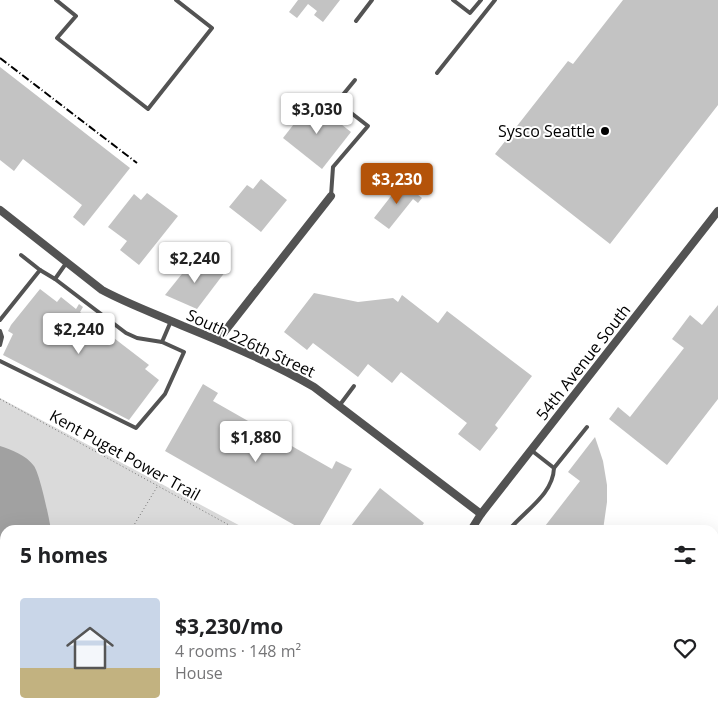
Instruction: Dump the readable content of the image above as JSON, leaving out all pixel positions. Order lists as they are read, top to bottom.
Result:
{
  "streets": {
    "street": ["South 226th Street", "54th Avenue South"],
    "path": ["Kent Puget Power Trail"]
  },
  "crossings": [
    ["South 226th Street", "54th Avenue South"]
  ],
  "places": ["Sysco Seattle"],
  "page": {
    "price": [
      "$3,030",
      "$3,230",
      "$2,240",
      "$2,240",
      "$1,880"
    ],
    "heading": "5 homes",
    "list": [
      {
        "name": "$3,230/mo",
        "note": "4 rooms · 148 m² · House"
      }
    ]
  }
}
